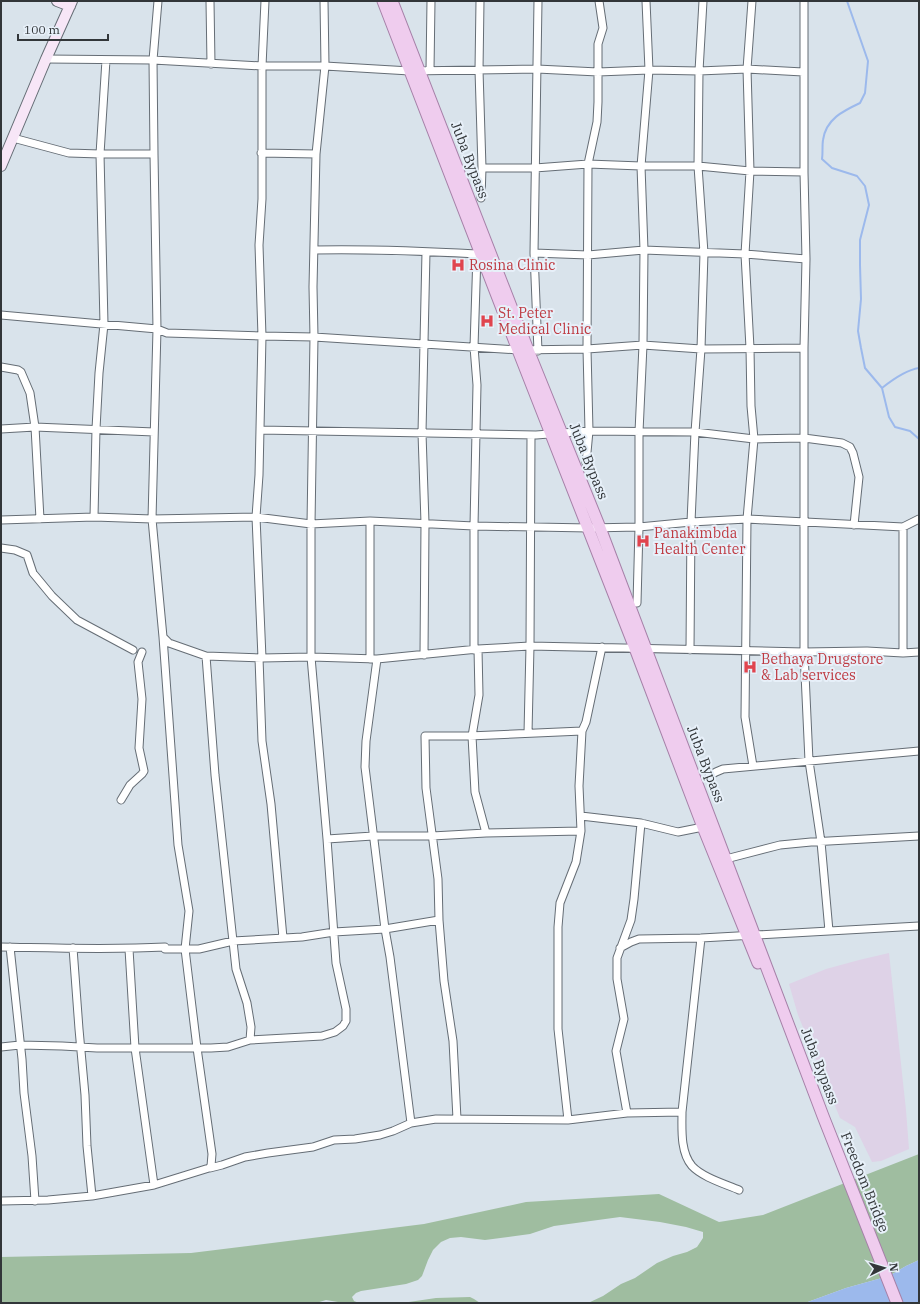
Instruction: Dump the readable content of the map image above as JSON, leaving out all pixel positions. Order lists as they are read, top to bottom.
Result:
{
  "streets": {
    "main road": ["Juba Bypass", "Freedom Bridge"]
  },
  "crossings": [
    ["Juba Bypass", "Freedom Bridge"]
  ],
  "places": {
    "hospital": [
      "Rosina Clinic",
      "St. Peter Medical Clinic",
      "Panakimbda Health Center",
      "Bethaya Drugstore & Lab services"
    ]
  },
  "scale_bar": "100 m",
  "north": "right"
}
